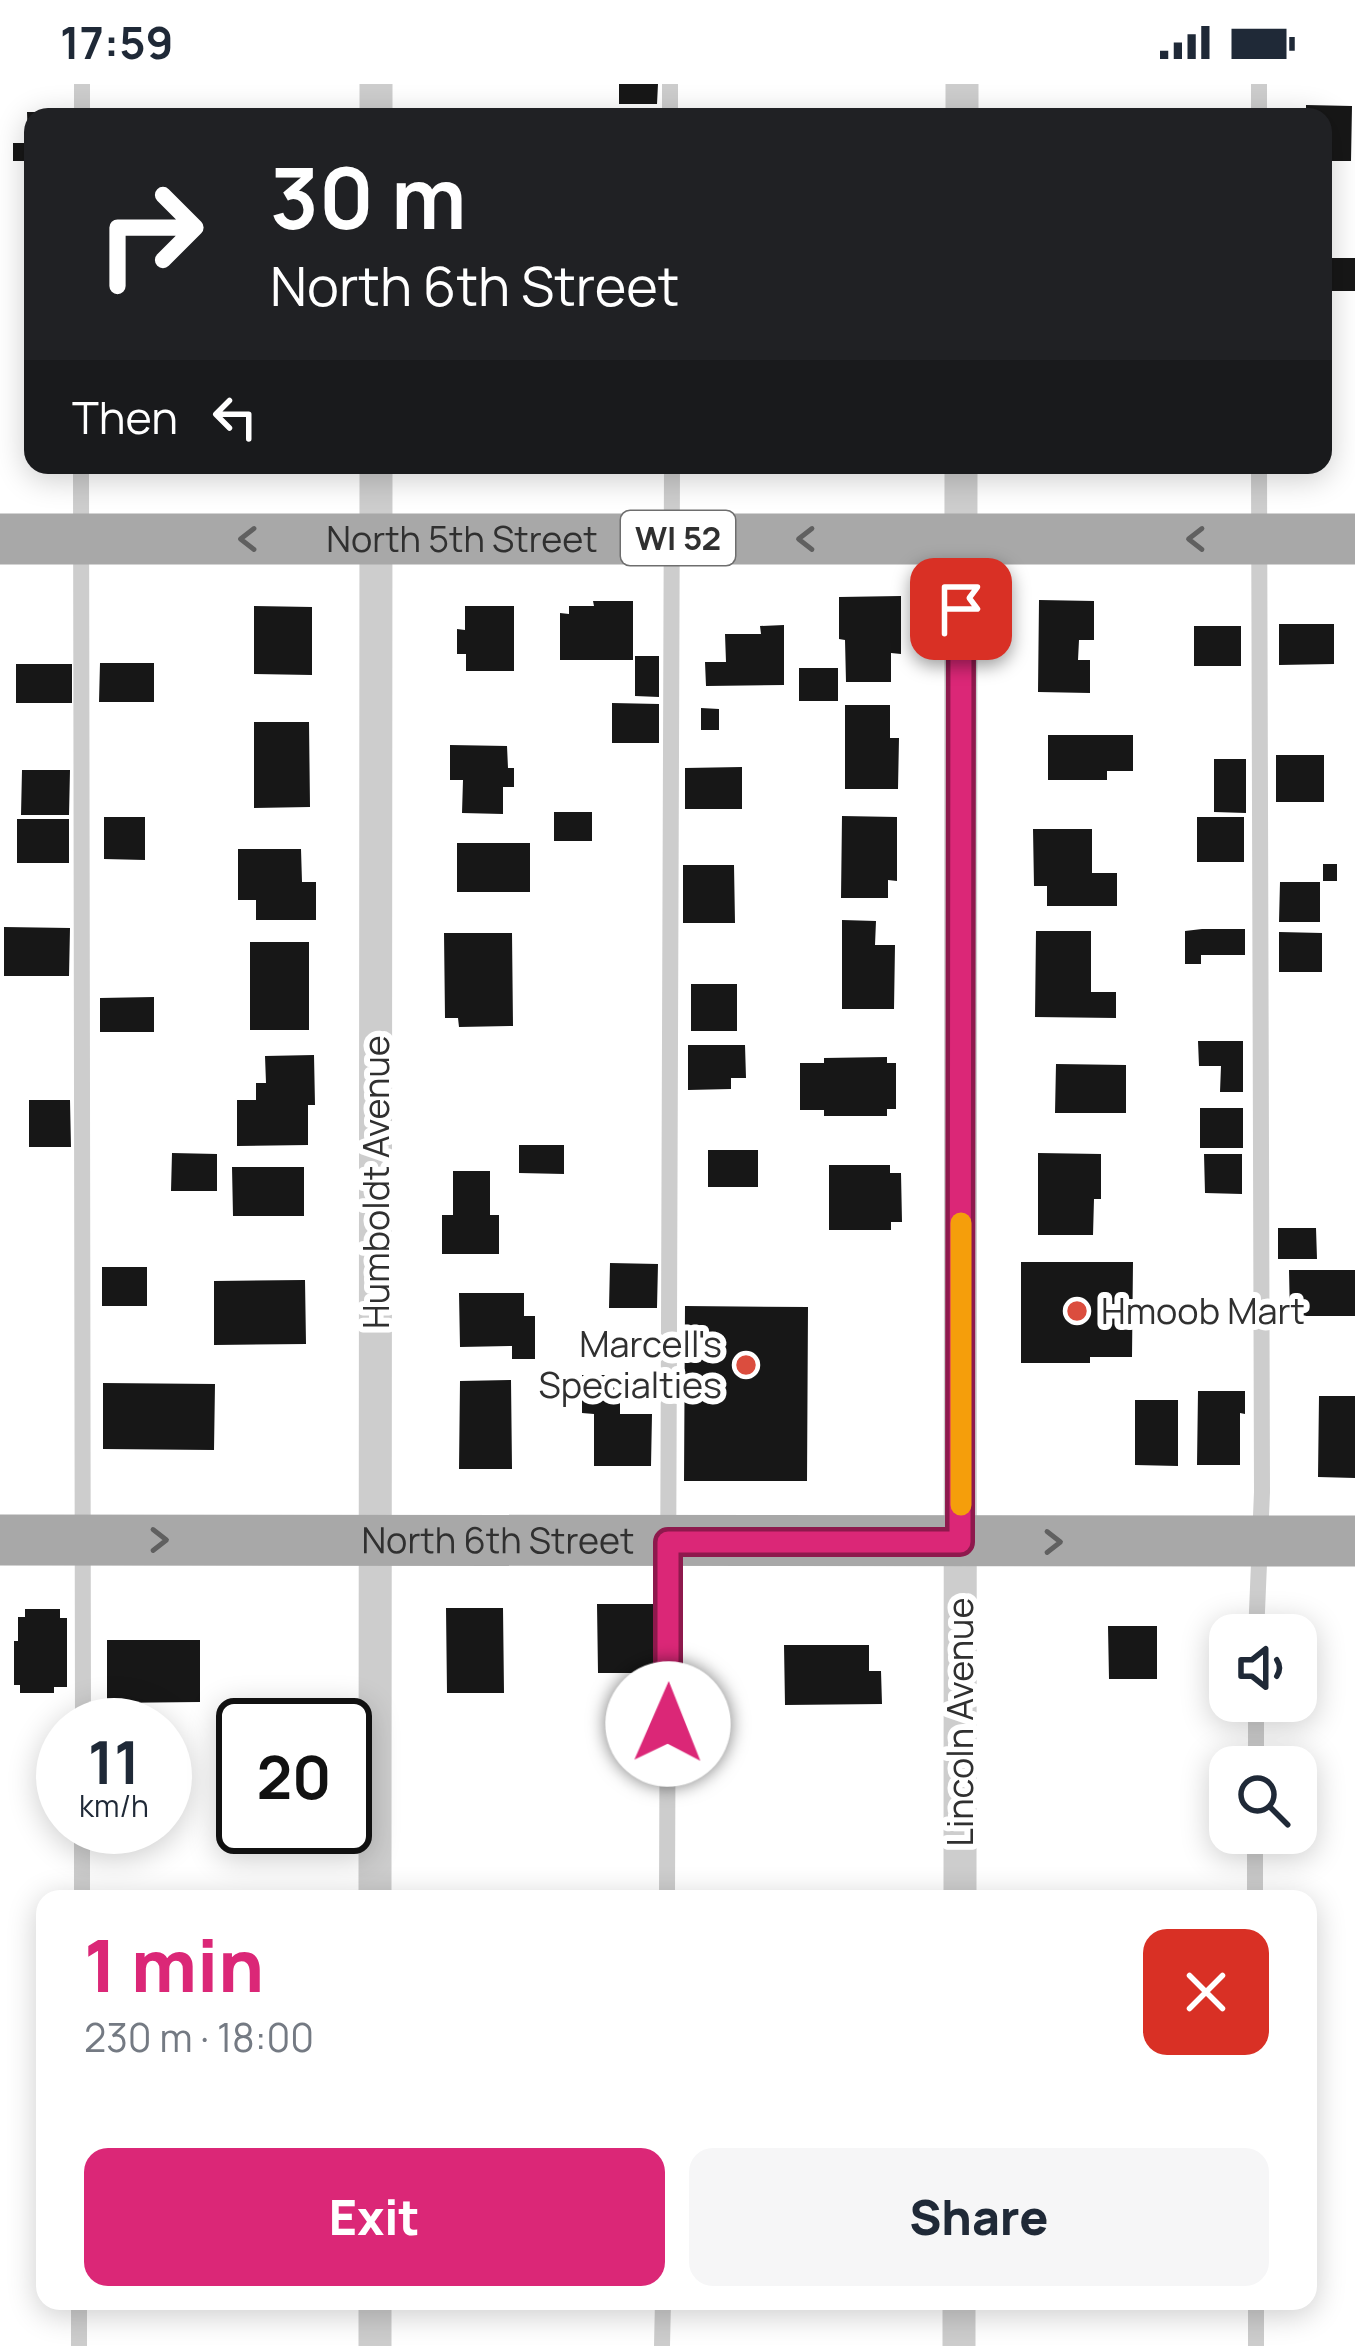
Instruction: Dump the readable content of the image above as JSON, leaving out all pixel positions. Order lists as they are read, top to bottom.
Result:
{
  "streets": {
    "main road": ["WI 52", "North 5th Street", "North 6th Street"],
    "street": ["Humboldt Avenue", "Lincoln Avenue"]
  },
  "crossings": [
    ["North 5th Street", "Humboldt Avenue"],
    ["North 5th Street", "Lincoln Avenue"],
    ["Humboldt Avenue", "North 6th Street"],
    ["North 6th Street", "Lincoln Avenue"]
  ],
  "one_way": ["North 5th Street", "North 6th Street"],
  "places": ["Hmoob Mart", "Marcell's Specialties"],
  "page": {
    "status": "17:59",
    "turn": ["30 m", "North 6th Street"],
    "then": "Then",
    "speed": "11 km/h",
    "limit": "20",
    "heading": ["1 min", "230 m · 18:00"],
    "buttons": ["Exit", "Share"]
  }
}
